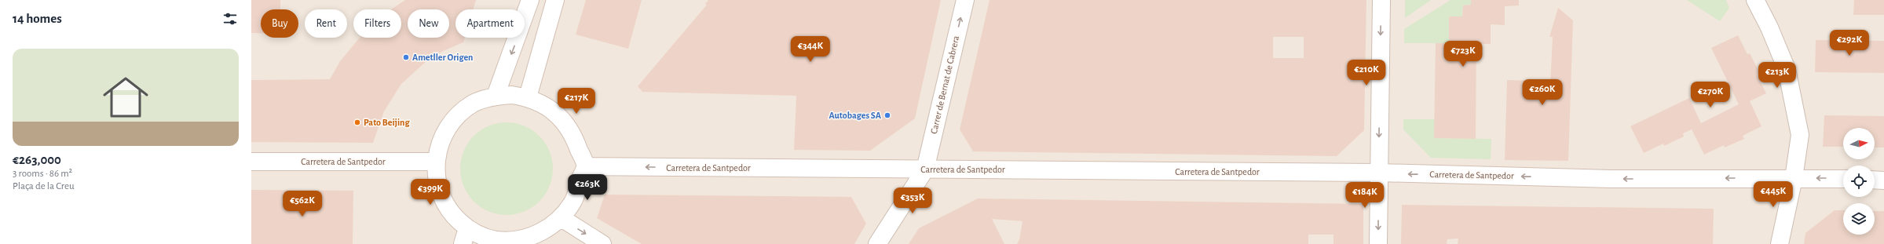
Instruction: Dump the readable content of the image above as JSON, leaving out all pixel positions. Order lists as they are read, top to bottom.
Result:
{
  "streets": {
    "street": ["Carrer de Bernat de Cabrera", "Carretera de Santpedor"]
  },
  "crossings": [
    ["Carrer de Bernat de Cabrera", "Carretera de Santpedor"]
  ],
  "one_way": ["Carrer de Bernat de Cabrera", "Carretera de Santpedor"],
  "places": ["Ametller Origen", "Autobages SA", "Pato Beijing"],
  "north": "right",
  "page": {
    "heading": "14 homes",
    "chip": [
      "Buy",
      "Rent",
      "Filters",
      "New",
      "Apartment"
    ],
    "price": [
      "€292K",
      "€344K",
      "€723K",
      "€210K",
      "€213K",
      "€260K",
      "€270K",
      "€217K",
      "€263K",
      "€399K",
      "€445K",
      "€184K",
      "€353K",
      "€562K"
    ],
    "list": [
      {
        "name": "€263,000",
        "note": "3 rooms · 86 m² · Plaça de la Creu"
      }
    ]
  }
}
